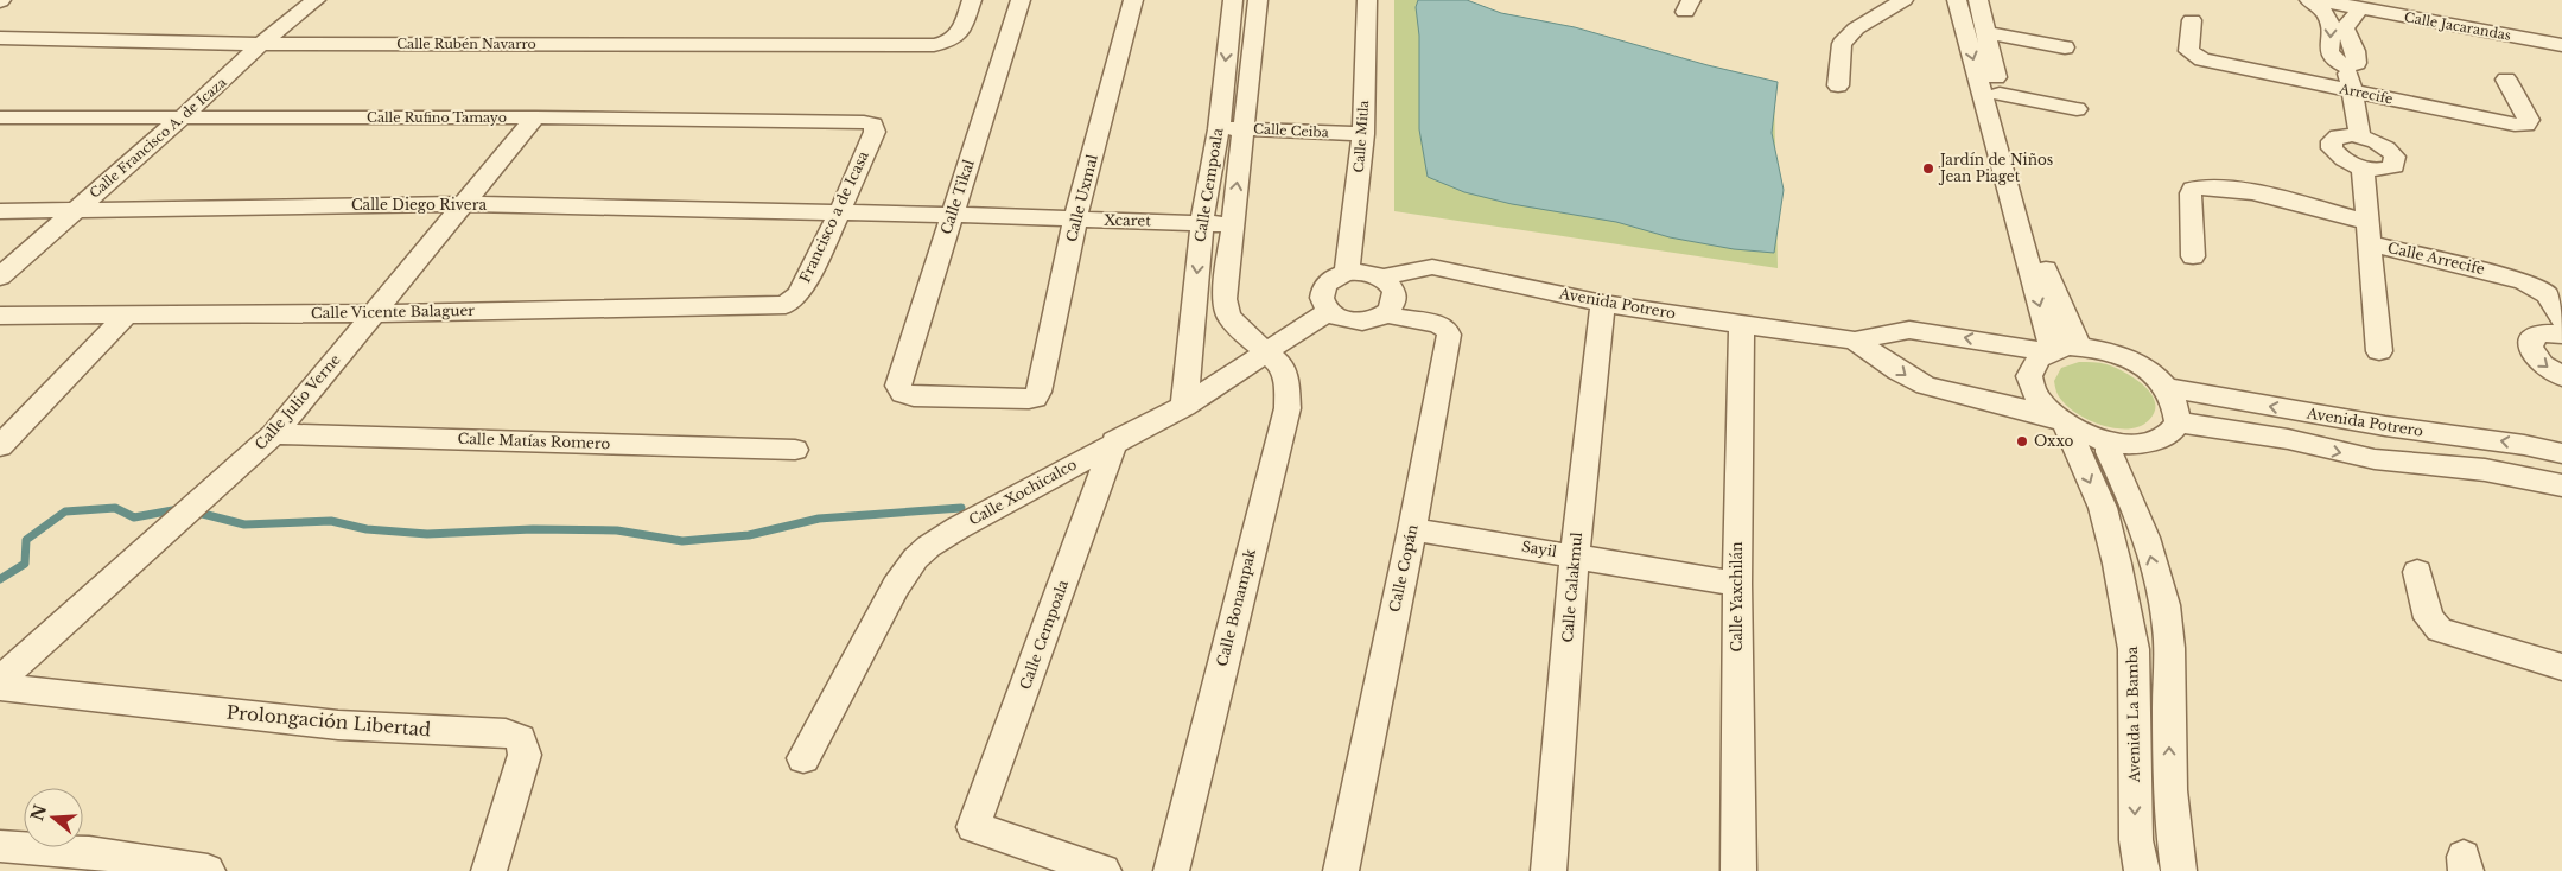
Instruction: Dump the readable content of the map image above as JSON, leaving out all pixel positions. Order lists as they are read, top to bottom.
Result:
{
  "streets": {
    "street": [
      "Calle Jacarandas",
      "Calle Rubén Navarro",
      "Arrecife",
      "Calle Rufino Tamayo",
      "Calle Ceiba",
      "Calle Mitla",
      "Calle Francisco A. de Icaza",
      "Calle Cempoala",
      "Calle Tikal",
      "Calle Uxmal",
      "Calle Diego Rivera",
      "Francisco a de Icasa",
      "Xcaret",
      "Calle Arrecife",
      "Avenida Potrero",
      "Calle Vicente Balaguer",
      "Calle Julio Verne",
      "Calle Matías Romero",
      "Calle Xochicalco",
      "Sayil",
      "Calle Copán",
      "Calle Calakmul",
      "Calle Yaxchilán",
      "Calle Bonampak",
      "Avenida La Bamba",
      "Prolongación Libertad"
    ]
  },
  "crossings": [
    ["Calle Rubén Navarro", "Calle Francisco A. de Icaza"],
    ["Calle Rufino Tamayo", "Calle Francisco A. de Icaza"],
    ["Calle Rufino Tamayo", "Francisco a de Icasa"],
    ["Calle Rufino Tamayo", "Calle Julio Verne"],
    ["Calle Ceiba", "Calle Mitla"],
    ["Calle Ceiba", "Calle Cempoala"],
    ["Calle Mitla", "Avenida Potrero"],
    ["Calle Mitla", "Calle Xochicalco"],
    ["Calle Mitla", "Calle Copán"],
    ["Calle Francisco A. de Icaza", "Calle Diego Rivera"],
    ["Calle Cempoala", "Xcaret"],
    ["Calle Cempoala", "Calle Xochicalco"],
    ["Calle Cempoala", "Calle Bonampak"],
    ["Calle Tikal", "Calle Uxmal"],
    ["Calle Tikal", "Calle Diego Rivera"],
    ["Calle Tikal", "Xcaret"],
    ["Calle Uxmal", "Xcaret"],
    ["Calle Diego Rivera", "Francisco a de Icasa"],
    ["Calle Diego Rivera", "Xcaret"],
    ["Calle Diego Rivera", "Calle Julio Verne"],
    ["Francisco a de Icasa", "Calle Vicente Balaguer"],
    ["Avenida Potrero", "Calle Xochicalco"],
    ["Avenida Potrero", "Calle Copán"],
    ["Avenida Potrero", "Calle Calakmul"],
    ["Avenida Potrero", "Calle Yaxchilán"],
    ["Avenida Potrero", "Avenida La Bamba"],
    ["Calle Vicente Balaguer", "Calle Julio Verne"],
    ["Calle Julio Verne", "Calle Matías Romero"],
    ["Calle Xochicalco", "Calle Copán"],
    ["Calle Xochicalco", "Calle Bonampak"],
    ["Sayil", "Calle Copán"],
    ["Sayil", "Calle Calakmul"],
    ["Sayil", "Calle Yaxchilán"]
  ],
  "places": ["Jardín de Niños Jean Piaget", "Oxxo"],
  "north": "left"
}
